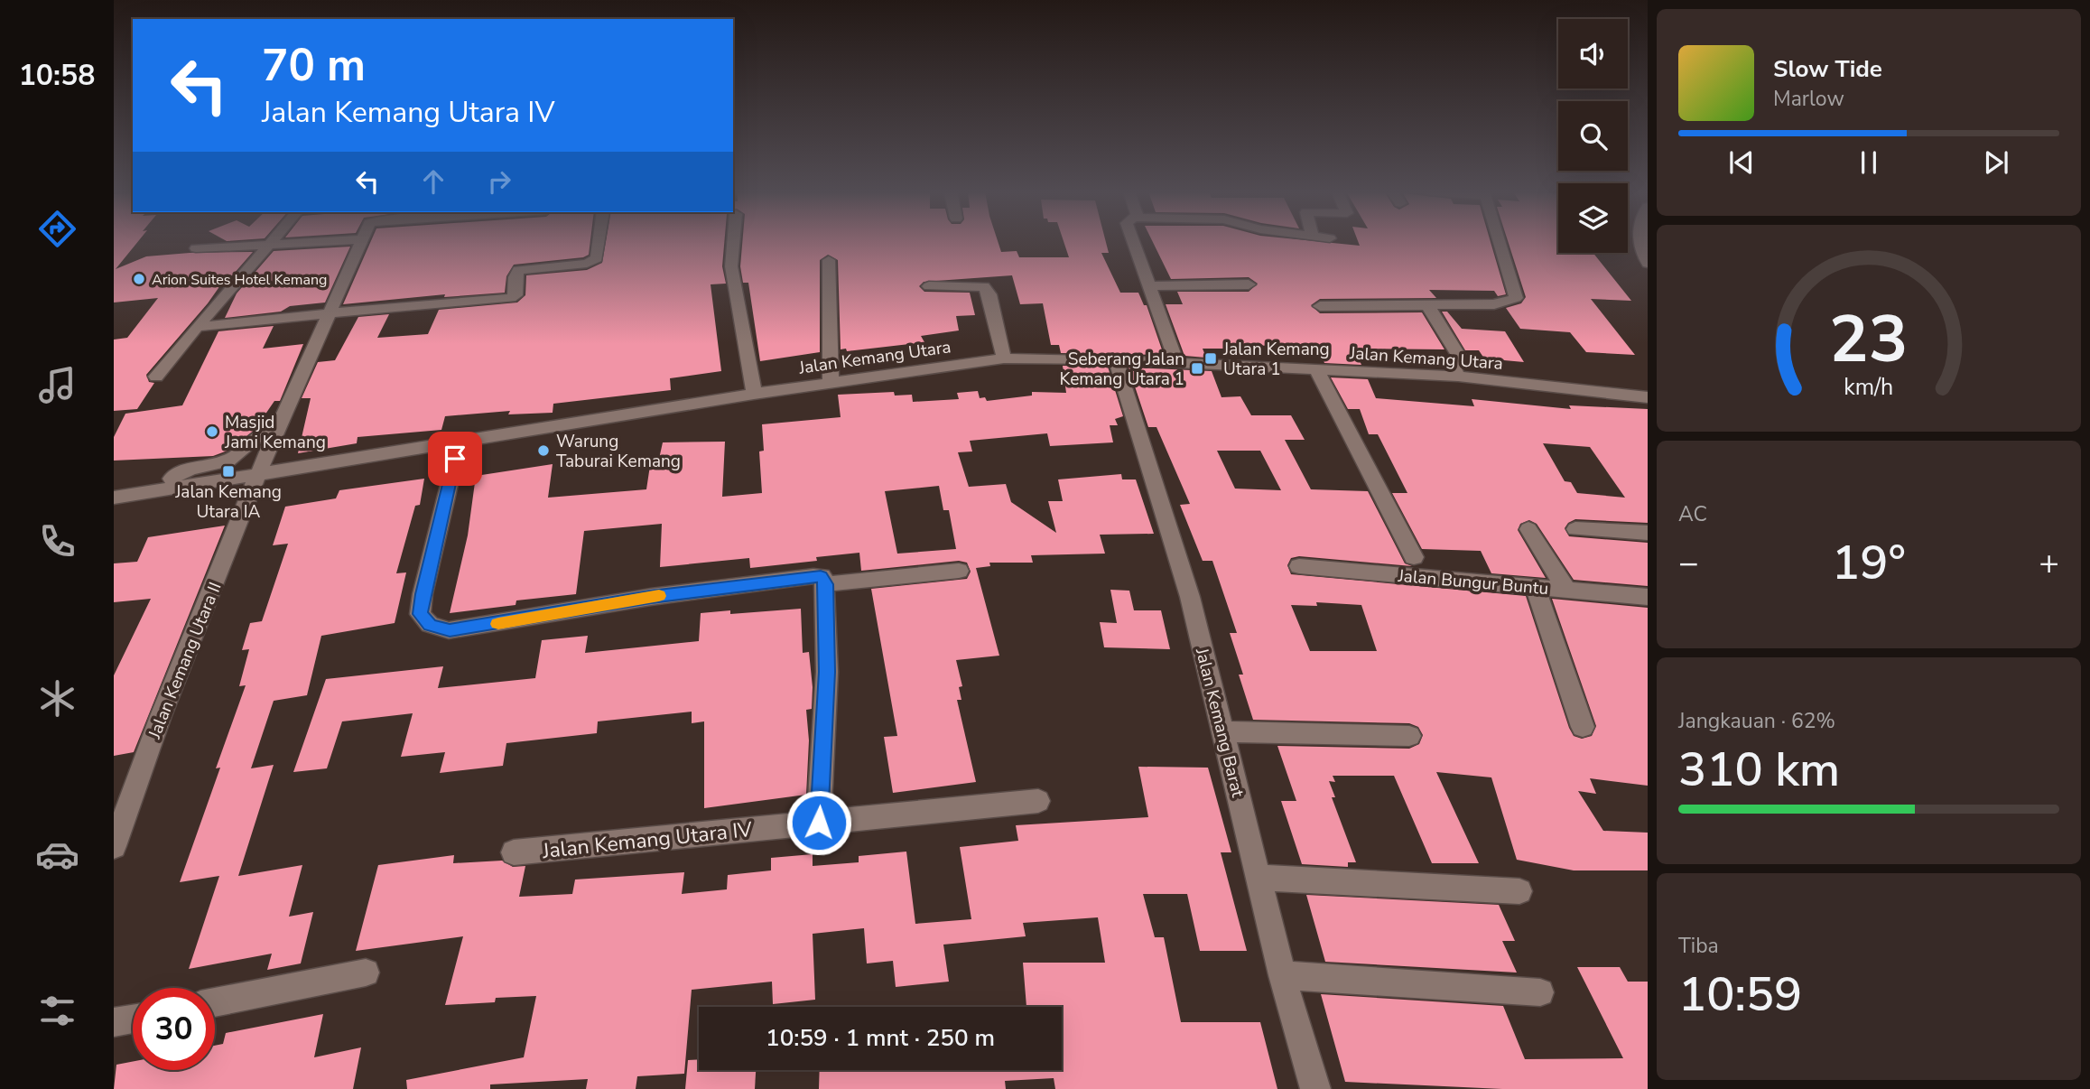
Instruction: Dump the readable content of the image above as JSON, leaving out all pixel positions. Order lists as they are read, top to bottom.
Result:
{
  "streets": {
    "street": [
      "Jalan Kemang Utara",
      "Jalan Bungur Buntu",
      "Jalan Kemang Utara II",
      "Jalan Kemang Barat",
      "Jalan Kemang Utara IV"
    ]
  },
  "crossings": [
    ["Jalan Kemang Utara", "Jalan Kemang Utara II"],
    ["Jalan Kemang Utara", "Jalan Kemang Barat"]
  ],
  "places": {
    "other": ["Arion Suites Hotel Kemang", "Masjid Jami Kemang", "Warung Taburai Kemang"],
    "transit": ["Jalan Kemang Utara 1", "Seberang Jalan Kemang Utara 1", "Jalan Kemang Utara IA"]
  },
  "page": {
    "tabs": "10:58",
    "turn": ["70 m", "Jalan Kemang Utara IV"],
    "song": ["Slow Tide", "Marlow"],
    "tile": [
      "AC",
      ["Jangkauan · 62%", "310 km"],
      ["Tiba", "10:59"]
    ],
    "heat": ["−", "19°", "+"],
    "limit": "30",
    "trip": "10:59 · 1 mnt · 250 m",
    "gauge": ["23", "km/h"]
  }
}
